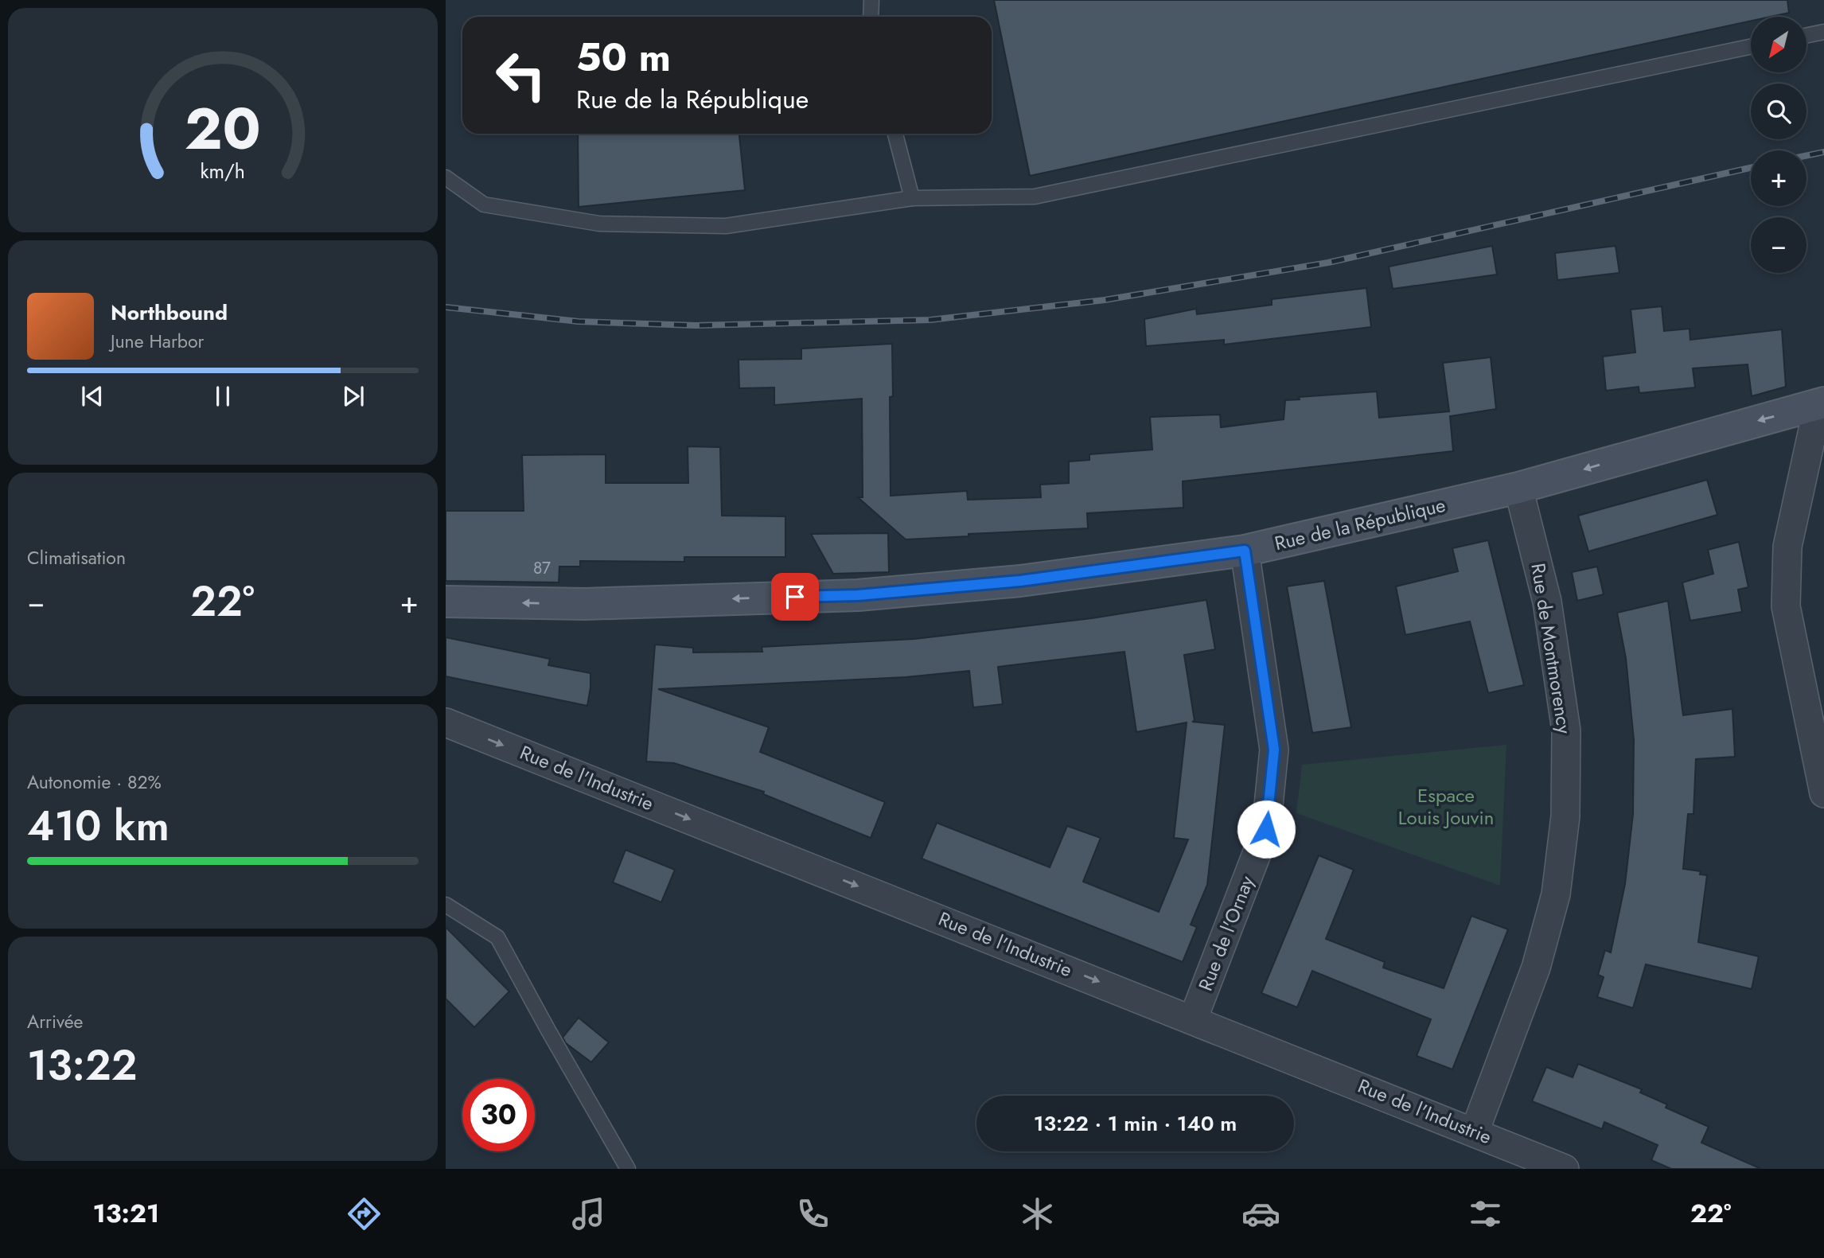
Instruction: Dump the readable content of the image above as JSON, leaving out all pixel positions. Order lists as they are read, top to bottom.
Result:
{
  "streets": {
    "street": [
      "Rue de la République",
      "Rue de Montmorency",
      "Rue de l'Industrie",
      "Rue de l'Ornay"
    ]
  },
  "crossings": [
    ["Rue de la République", "Rue de Montmorency"],
    ["Rue de la République", "Rue de l'Ornay"],
    ["Rue de Montmorency", "Rue de l'Industrie"],
    ["Rue de l'Industrie", "Rue de l'Ornay"]
  ],
  "one_way": ["Rue de la République", "Rue de l'Industrie"],
  "parks": ["Espace Louis Jouvin"],
  "house_numbers": ["87"],
  "north": "bottom left",
  "page": {
    "map_buttons": ["+", "−"],
    "turn": ["50 m", "Rue de la République"],
    "song": ["Northbound", "June Harbor"],
    "tile": [
      "Climatisation",
      ["Autonomie · 82%", "410 km"],
      ["Arrivée", "13:22"]
    ],
    "heat": ["−", "22°", "+"],
    "limit": "30",
    "trip": "13:22 · 1 min · 140 m",
    "tabs": ["13:21", "22°"],
    "gauge": ["20", "km/h"]
  }
}
